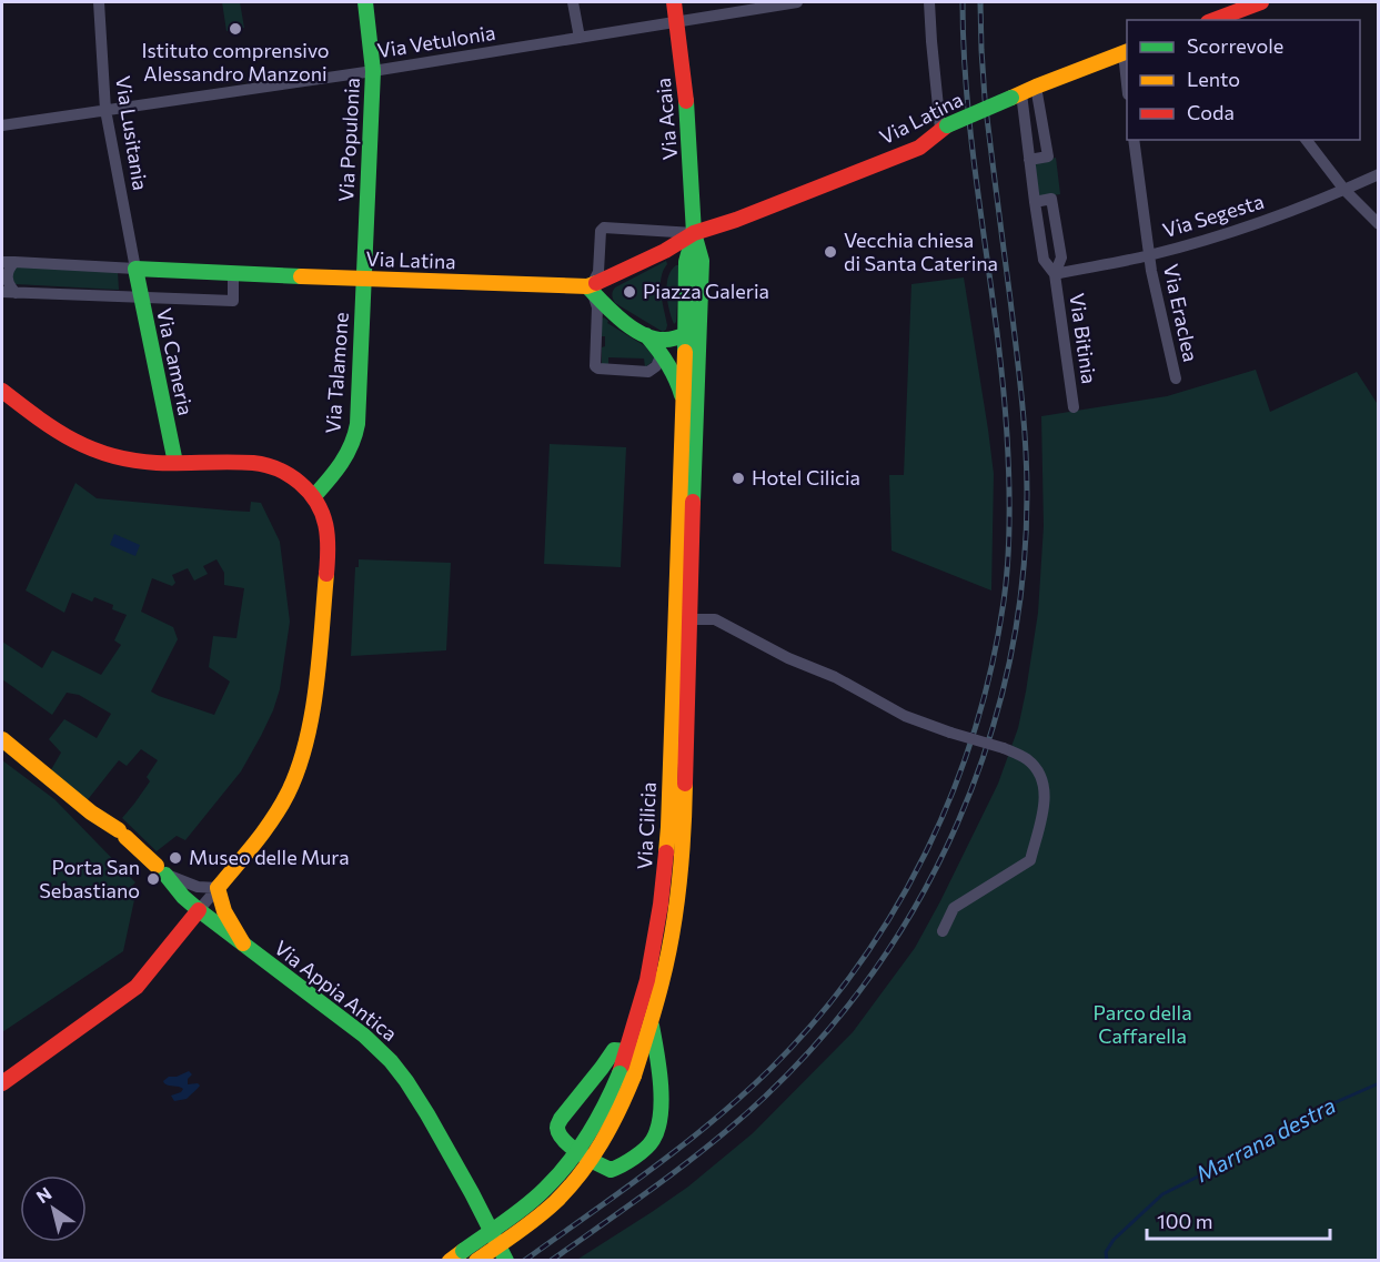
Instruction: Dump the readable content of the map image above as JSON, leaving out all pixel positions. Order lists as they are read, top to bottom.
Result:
{
  "streets": {
    "street": [
      "Via Vetulonia",
      "Via Acaia",
      "Via Latina",
      "Via Lusitania",
      "Via Populonia",
      "Via Segesta",
      "Via Eraclea",
      "Via Bitinia",
      "Via Cameria",
      "Via Talamone",
      "Via Cilicia",
      "Via Appia Antica"
    ]
  },
  "crossings": [
    ["Via Vetulonia", "Via Acaia"],
    ["Via Vetulonia", "Via Lusitania"],
    ["Via Vetulonia", "Via Populonia"],
    ["Via Acaia", "Via Latina"],
    ["Via Acaia", "Via Cilicia"],
    ["Via Latina", "Via Lusitania"],
    ["Via Latina", "Via Populonia"],
    ["Via Latina", "Via Bitinia"],
    ["Via Latina", "Via Cameria"],
    ["Via Latina", "Via Talamone"],
    ["Via Latina", "Via Cilicia"],
    ["Via Lusitania", "Via Cameria"],
    ["Via Populonia", "Via Talamone"],
    ["Via Segesta", "Via Eraclea"],
    ["Via Segesta", "Via Bitinia"]
  ],
  "water": ["Marrana destra"],
  "parks": ["Parco della Caffarella"],
  "places": [
    "Istituto comprensivo Alessandro Manzoni",
    "Vecchia chiesa di Santa Caterina",
    "Piazza Galeria",
    "Hotel Cilicia",
    "Museo delle Mura",
    "Porta San Sebastiano"
  ],
  "legend": ["Scorrevole", "Lento", "Coda"],
  "scale_bar": "100 m",
  "north": "top left"
}
